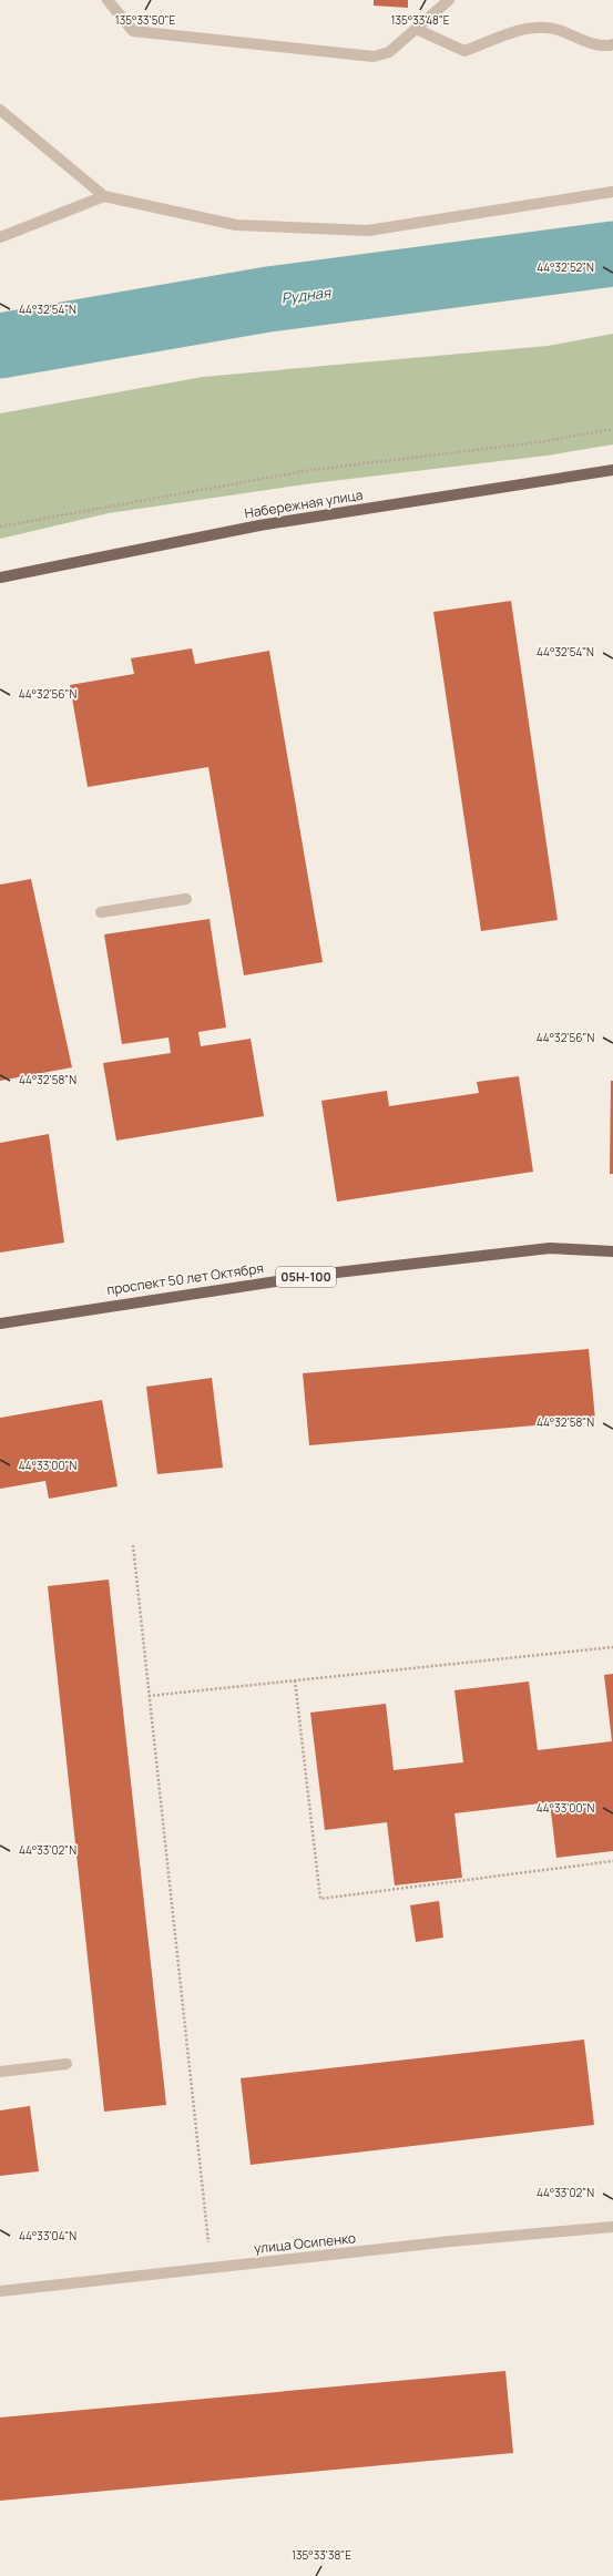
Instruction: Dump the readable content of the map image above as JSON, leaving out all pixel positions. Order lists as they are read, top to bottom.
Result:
{
  "streets": {
    "main road": ["Набережная улица", "05Н-100", "проспект 50 лет Октября"],
    "street": ["улица Осипенко"]
  },
  "water": ["Рудная"],
  "coordinates": [
    "135°33'50\"E",
    "135°33'48\"E",
    "44°32'52\"N",
    "44°32'54\"N",
    "44°32'56\"N",
    "44°32'58\"N",
    "44°33'00\"N",
    "44°33'02\"N",
    "44°33'04\"N",
    "135°33'38\"E"
  ]
}
